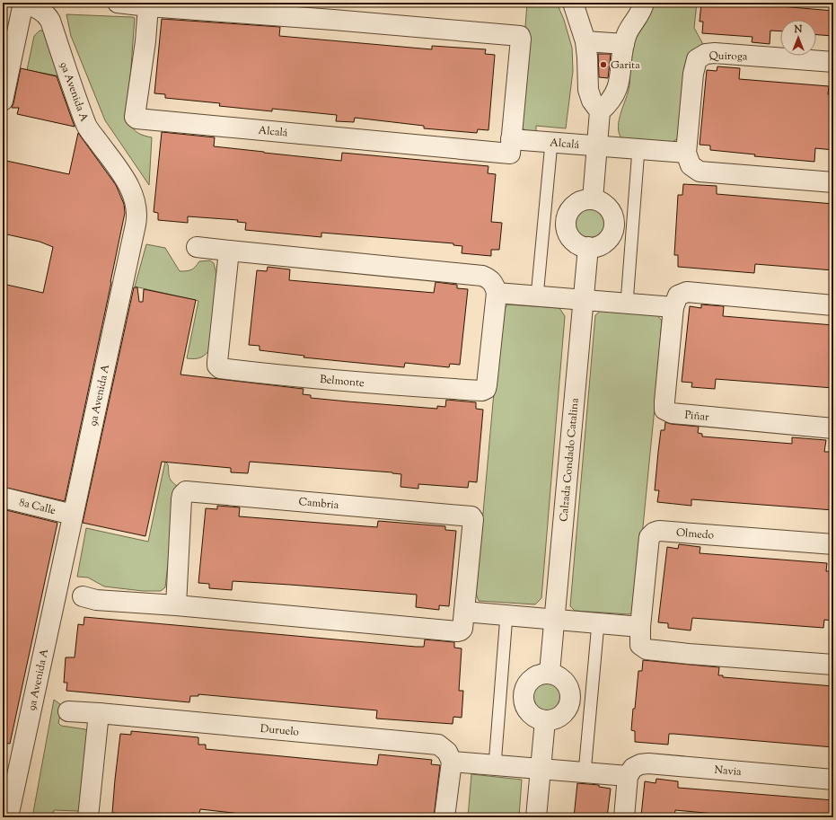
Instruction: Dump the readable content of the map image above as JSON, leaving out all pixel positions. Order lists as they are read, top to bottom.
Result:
{
  "streets": {
    "street": [
      "Quiroga",
      "9a Avenida A",
      "Alcalá",
      "Belmonte",
      "Piñar",
      "Calzada Condado Catalina",
      "Cambria",
      "8a Calle",
      "Olmedo",
      "Duruelo",
      "Navia"
    ]
  },
  "crossings": [
    ["9a Avenida A", "8a Calle"]
  ],
  "places": ["Garita"],
  "north": "top"
}
